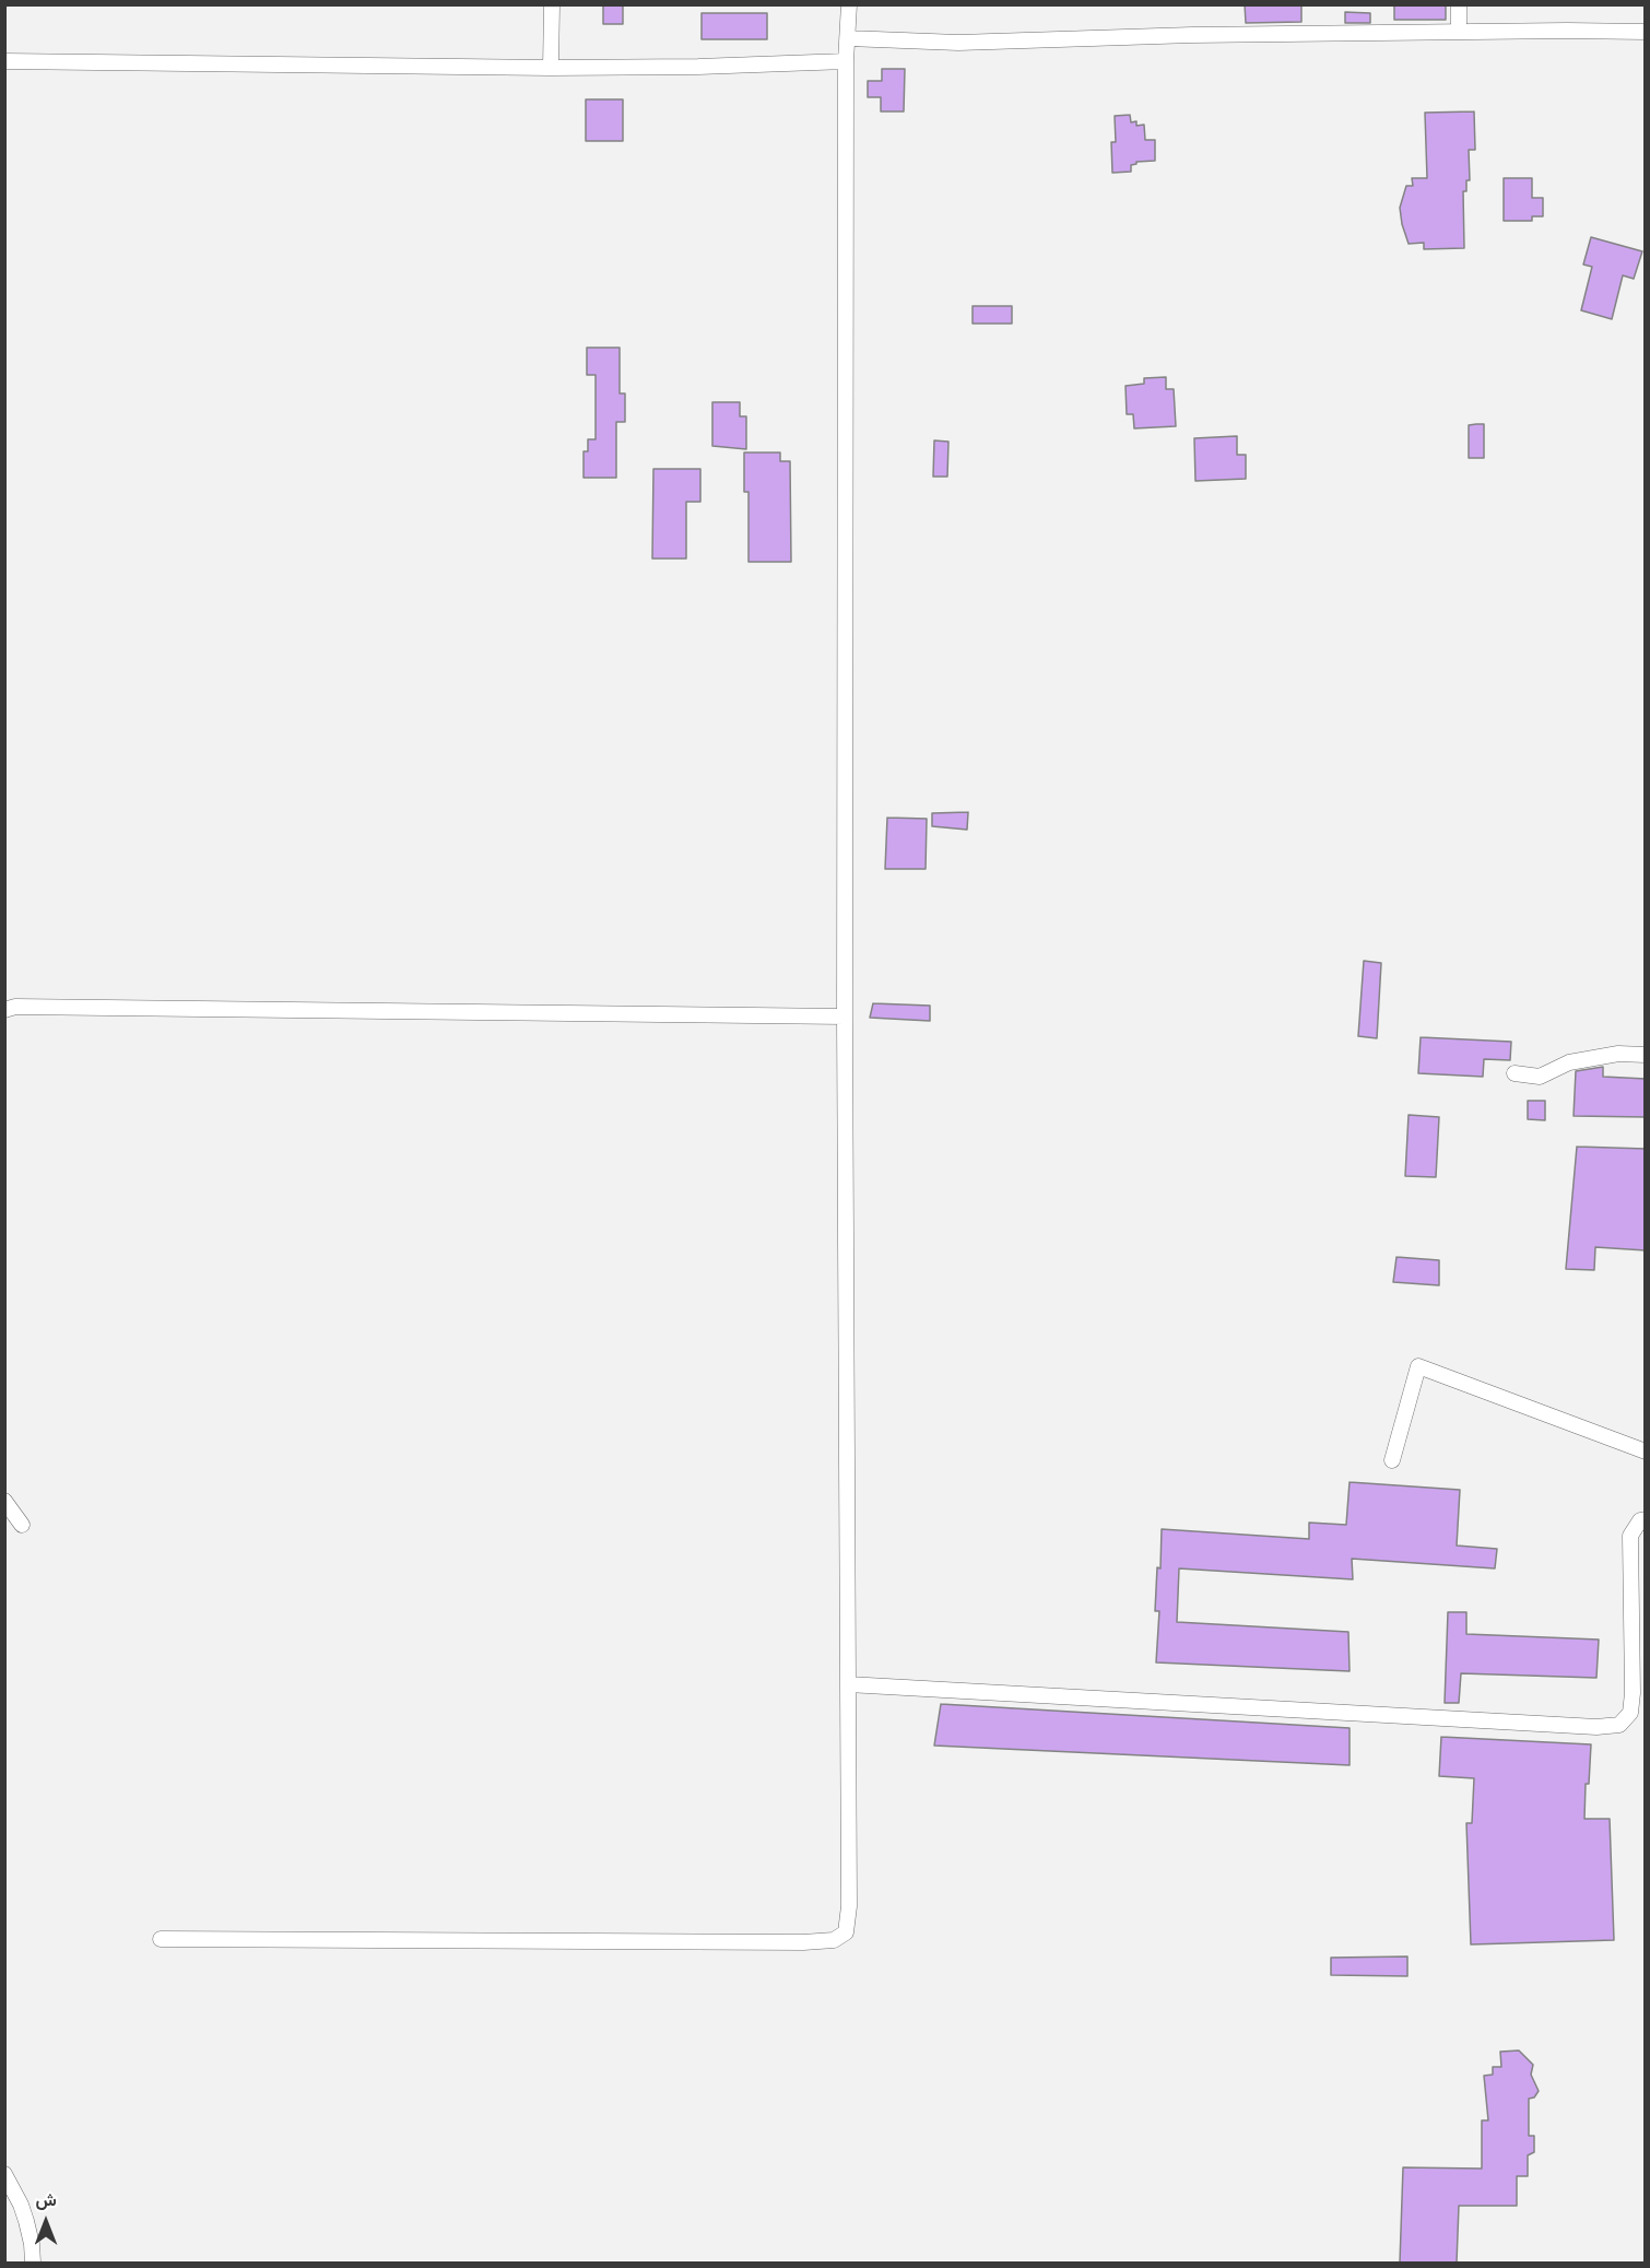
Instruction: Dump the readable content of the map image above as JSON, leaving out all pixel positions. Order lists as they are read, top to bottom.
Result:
{
  "north": "top"
}
